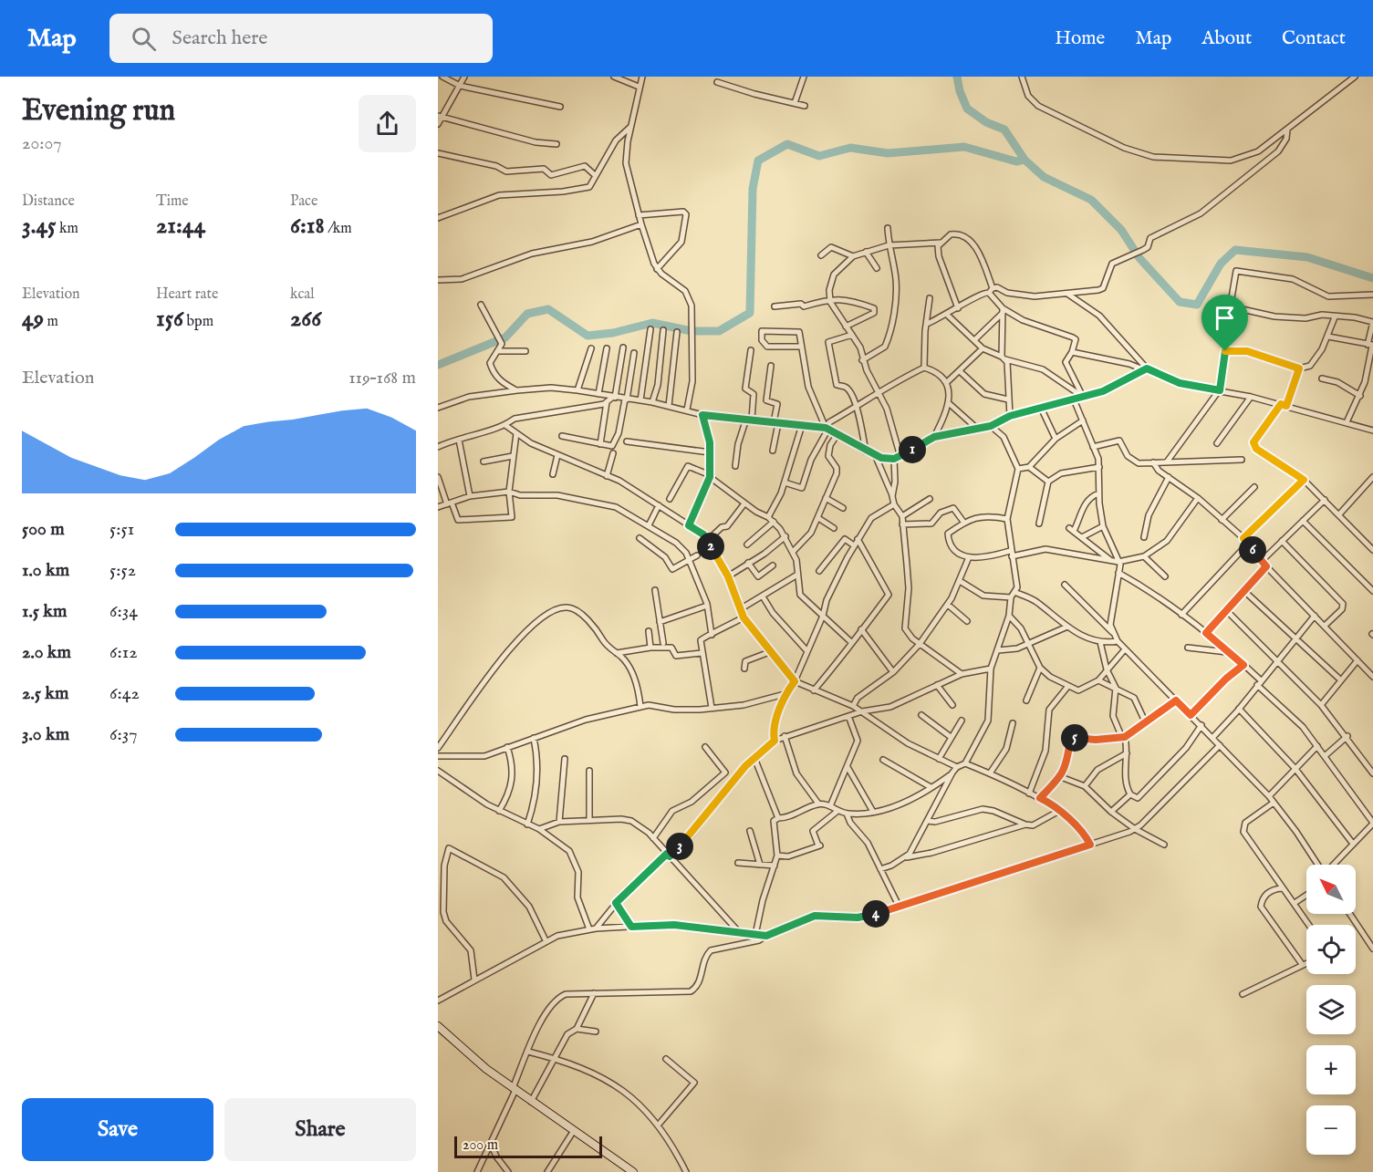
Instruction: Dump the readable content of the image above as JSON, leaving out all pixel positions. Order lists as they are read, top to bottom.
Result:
{
  "scale_bar": "200 m",
  "north": "top left",
  "page": {
    "header": "Map",
    "search": "Search here",
    "nav": [
      "Home",
      "Map",
      "About",
      "Contact"
    ],
    "heading": ["Evening run", "20:07"],
    "stats": [
      ["Distance", "3.45 km"],
      ["Time", "21:44"],
      ["Pace", "6:18 /km"],
      ["Elevation", "49 m"],
      ["Heart rate", "156 bpm"],
      ["kcal", "266"]
    ],
    "chart": ["Elevation", "119–168 m"],
    "pins": [
      "1",
      "2",
      "6",
      "5",
      "3",
      "4"
    ],
    "list": [
      {
        "name": "500 m",
        "note": "5:51"
      },
      {
        "name": "1.0 km",
        "note": "5:52"
      },
      {
        "name": "1.5 km",
        "note": "6:34"
      },
      {
        "name": "2.0 km",
        "note": "6:12"
      },
      {
        "name": "2.5 km",
        "note": "6:42"
      },
      {
        "name": "3.0 km",
        "note": "6:37"
      }
    ],
    "map_buttons": ["+", "−"],
    "buttons": ["Save", "Share"],
    "scale": "200 m"
  }
}
